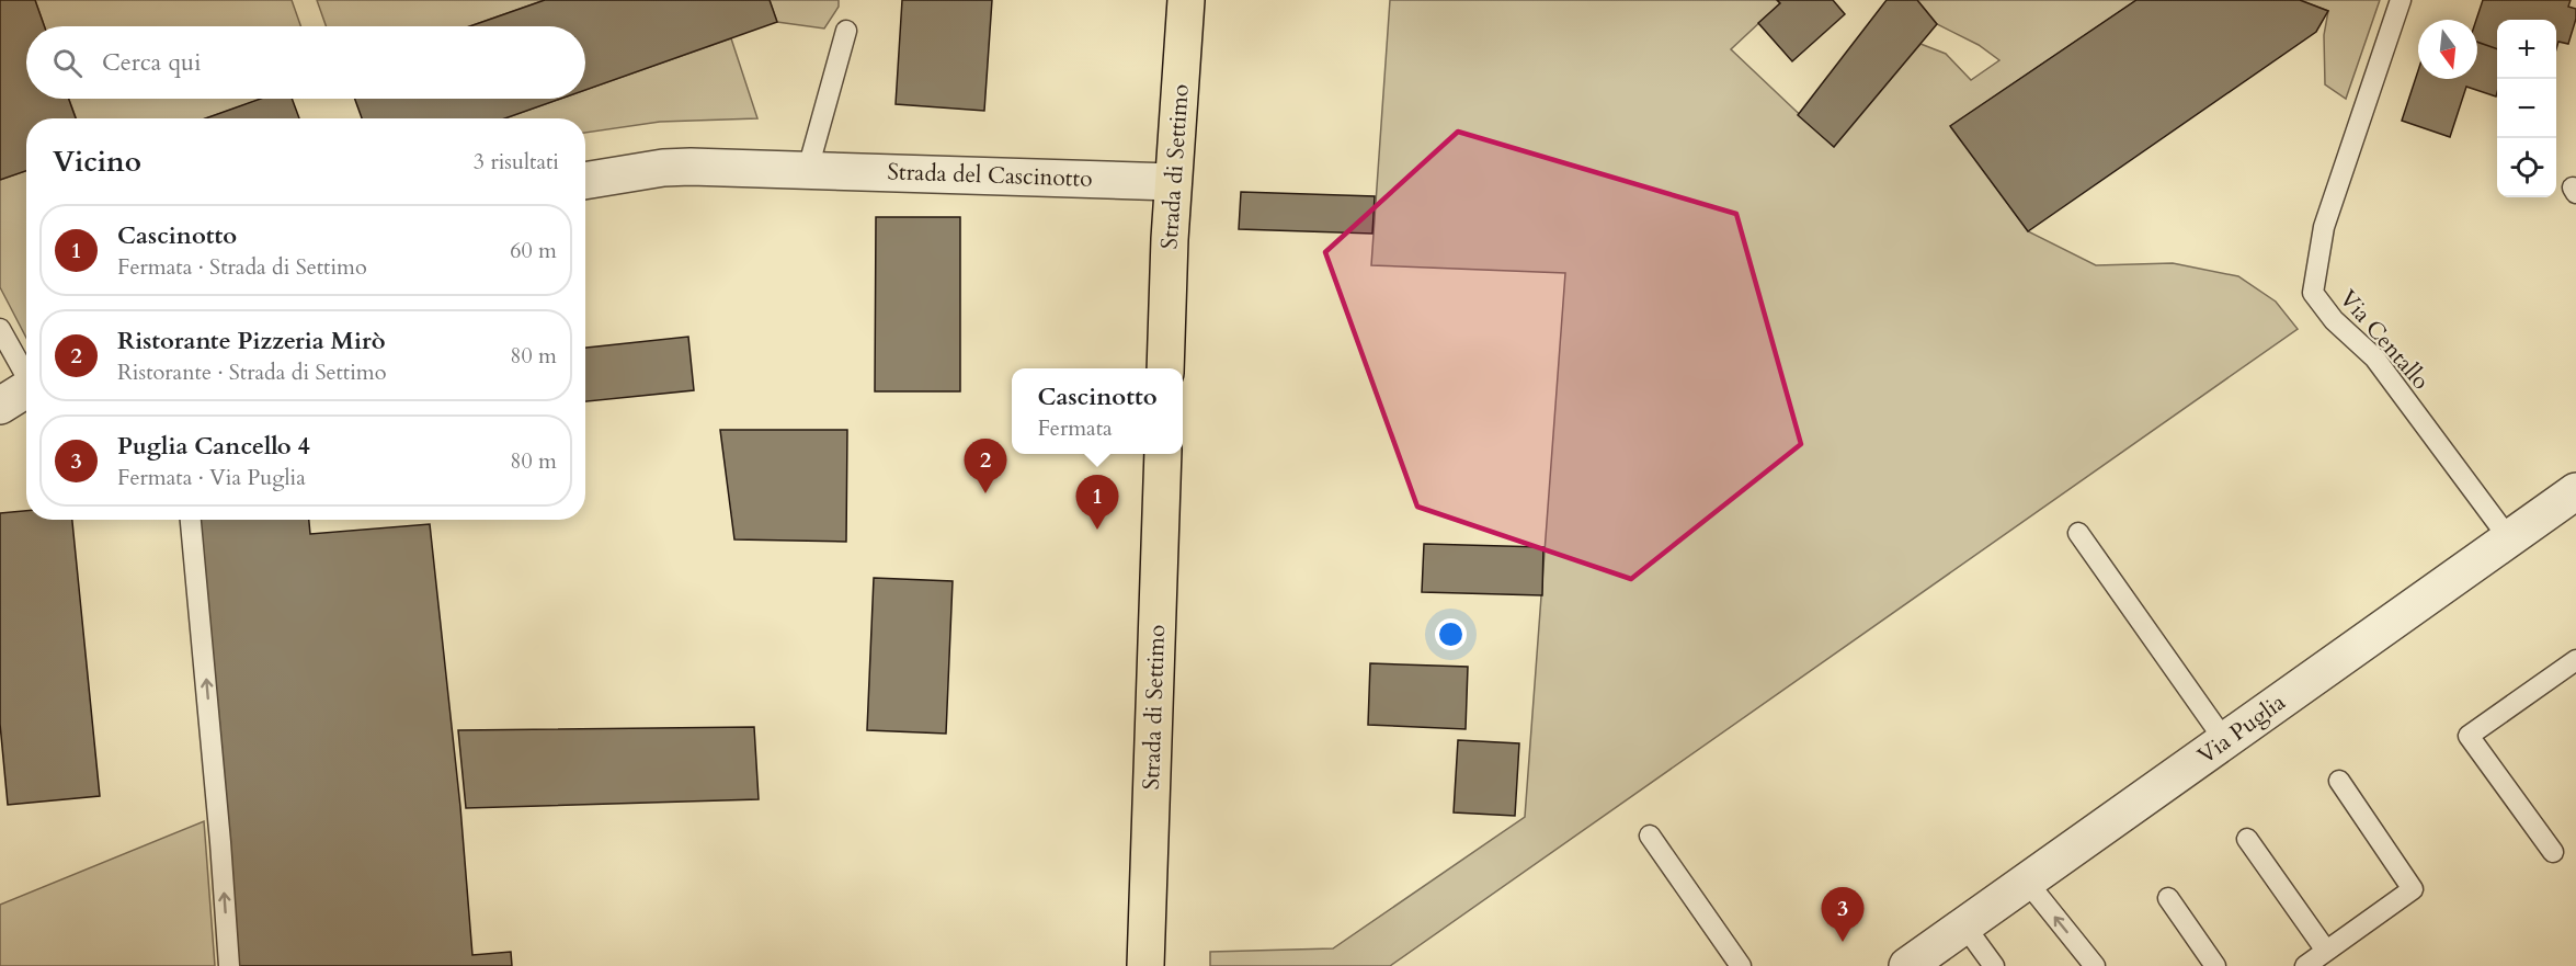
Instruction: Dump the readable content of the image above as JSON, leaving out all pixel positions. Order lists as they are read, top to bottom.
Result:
{
  "streets": {
    "main road": ["Strada di Settimo"],
    "street": ["Strada del Cascinotto", "Via Puglia"],
    "lane": ["Via Centallo"]
  },
  "crossings": [
    ["Strada di Settimo", "Strada del Cascinotto"],
    ["Via Centallo", "Via Puglia"]
  ],
  "north": "bottom",
  "page": {
    "map_buttons": ["+", "−"],
    "search": "Cerca qui",
    "heading": ["Vicino", "3 risultati"],
    "list": [
      {
        "mark": "1",
        "name": "Cascinotto",
        "note": "Fermata · Strada di Settimo",
        "value": "60 m"
      },
      {
        "mark": "2",
        "name": "Ristorante Pizzeria Mirò",
        "note": "Ristorante · Strada di Settimo",
        "value": "80 m"
      },
      {
        "mark": "3",
        "name": "Puglia Cancello 4",
        "note": "Fermata · Via Puglia",
        "value": "80 m"
      }
    ],
    "popup": ["Cascinotto", "Fermata"],
    "pins": ["2", "1", "3"]
  }
}
